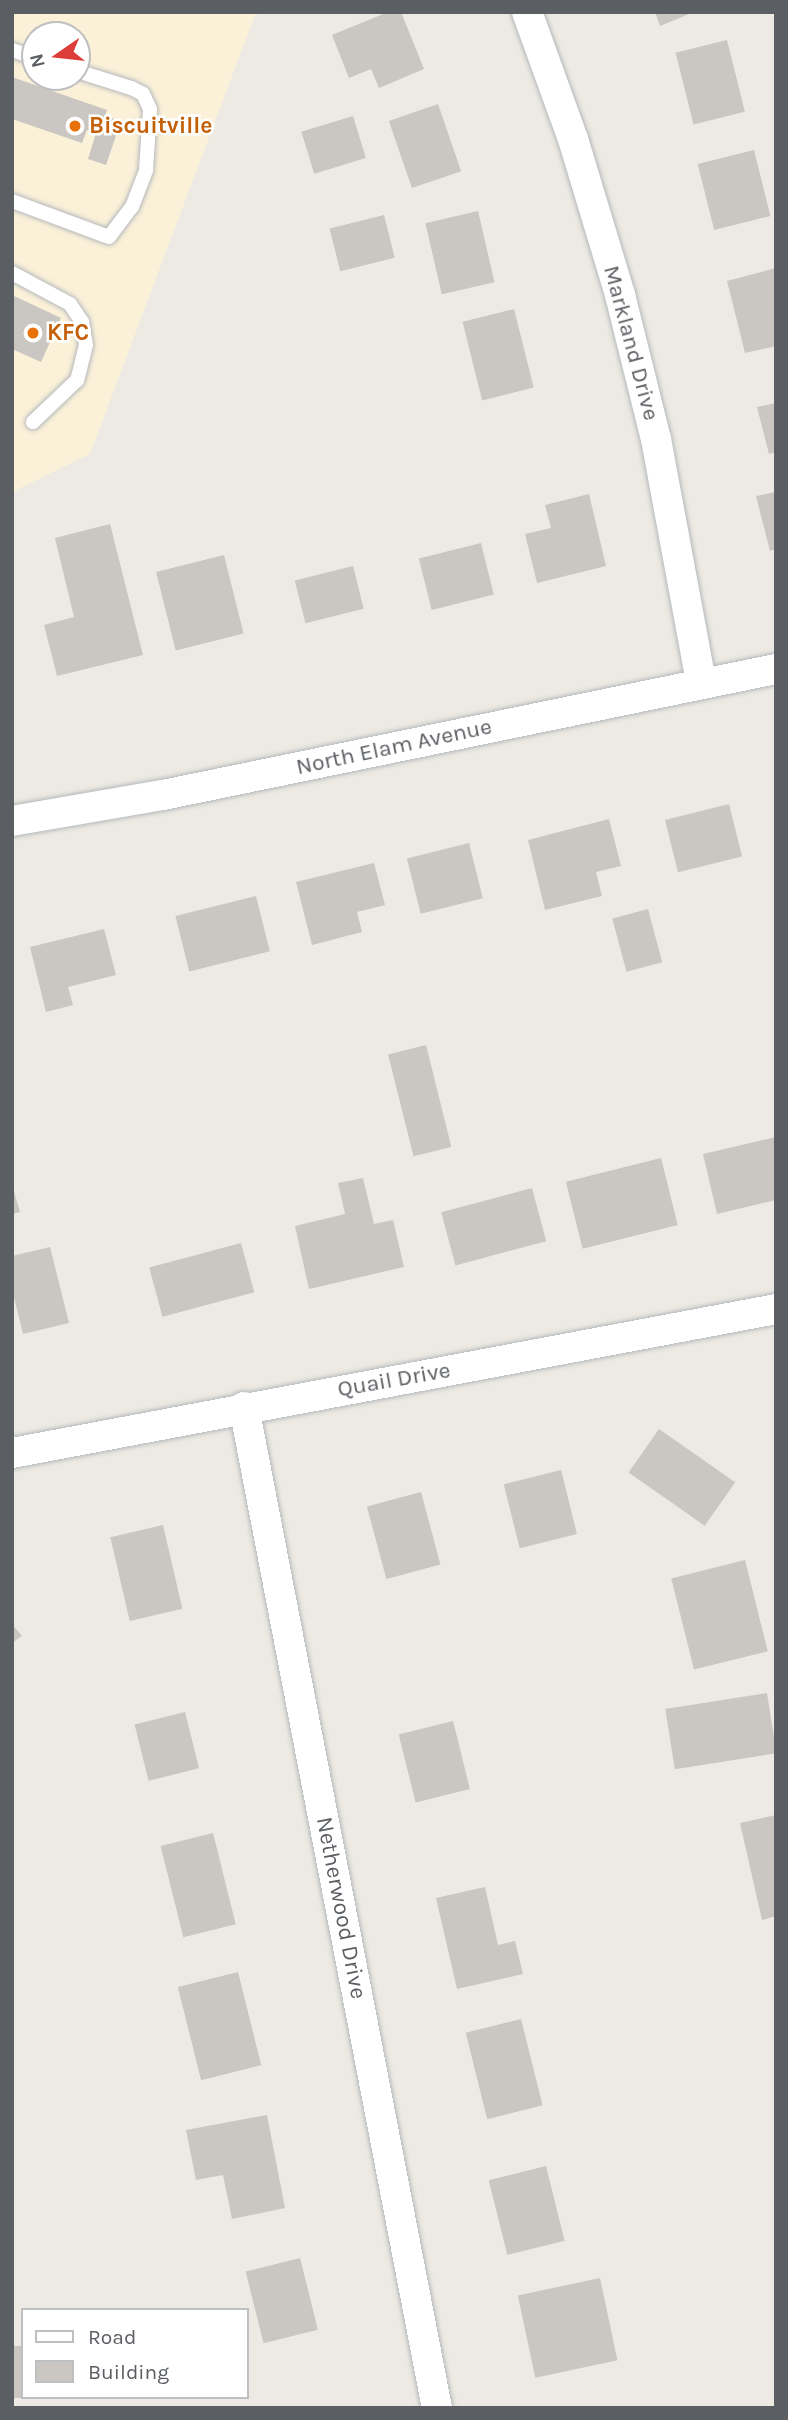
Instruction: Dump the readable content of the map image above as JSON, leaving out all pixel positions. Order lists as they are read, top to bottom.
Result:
{
  "streets": {
    "street": [
      "Markland Drive",
      "North Elam Avenue",
      "Quail Drive",
      "Netherwood Drive"
    ]
  },
  "crossings": [
    ["Markland Drive", "North Elam Avenue"],
    ["Quail Drive", "Netherwood Drive"]
  ],
  "places": ["Biscuitville", "KFC"],
  "legend": ["Road", "Building"],
  "north": "left"
}
